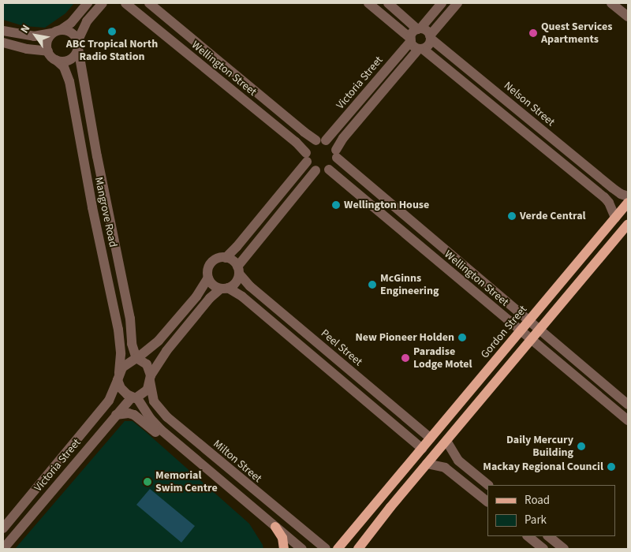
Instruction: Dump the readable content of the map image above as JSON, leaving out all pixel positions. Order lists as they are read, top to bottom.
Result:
{
  "streets": {
    "main road": ["Gordon Street"],
    "street": [
      "Wellington Street",
      "Victoria Street",
      "Nelson Street",
      "Mangrove Road",
      "Peel Street",
      "Milton Street"
    ]
  },
  "crossings": [
    ["Wellington Street", "Victoria Street"],
    ["Wellington Street", "Gordon Street"],
    ["Victoria Street", "Nelson Street"],
    ["Victoria Street", "Mangrove Road"],
    ["Victoria Street", "Milton Street"],
    ["Mangrove Road", "Milton Street"],
    ["Gordon Street", "Peel Street"]
  ],
  "places": [
    "ABC Tropical North Radio Station",
    "Quest Services Apartments",
    "Wellington House",
    "Verde Central",
    "McGinns Engineering",
    "New Pioneer Holden",
    "Paradise Lodge Motel",
    "Daily Mercury Building",
    "Mackay Regional Council",
    "Memorial Swim Centre"
  ],
  "legend": ["Road", "Park"],
  "north": "top left"
}
